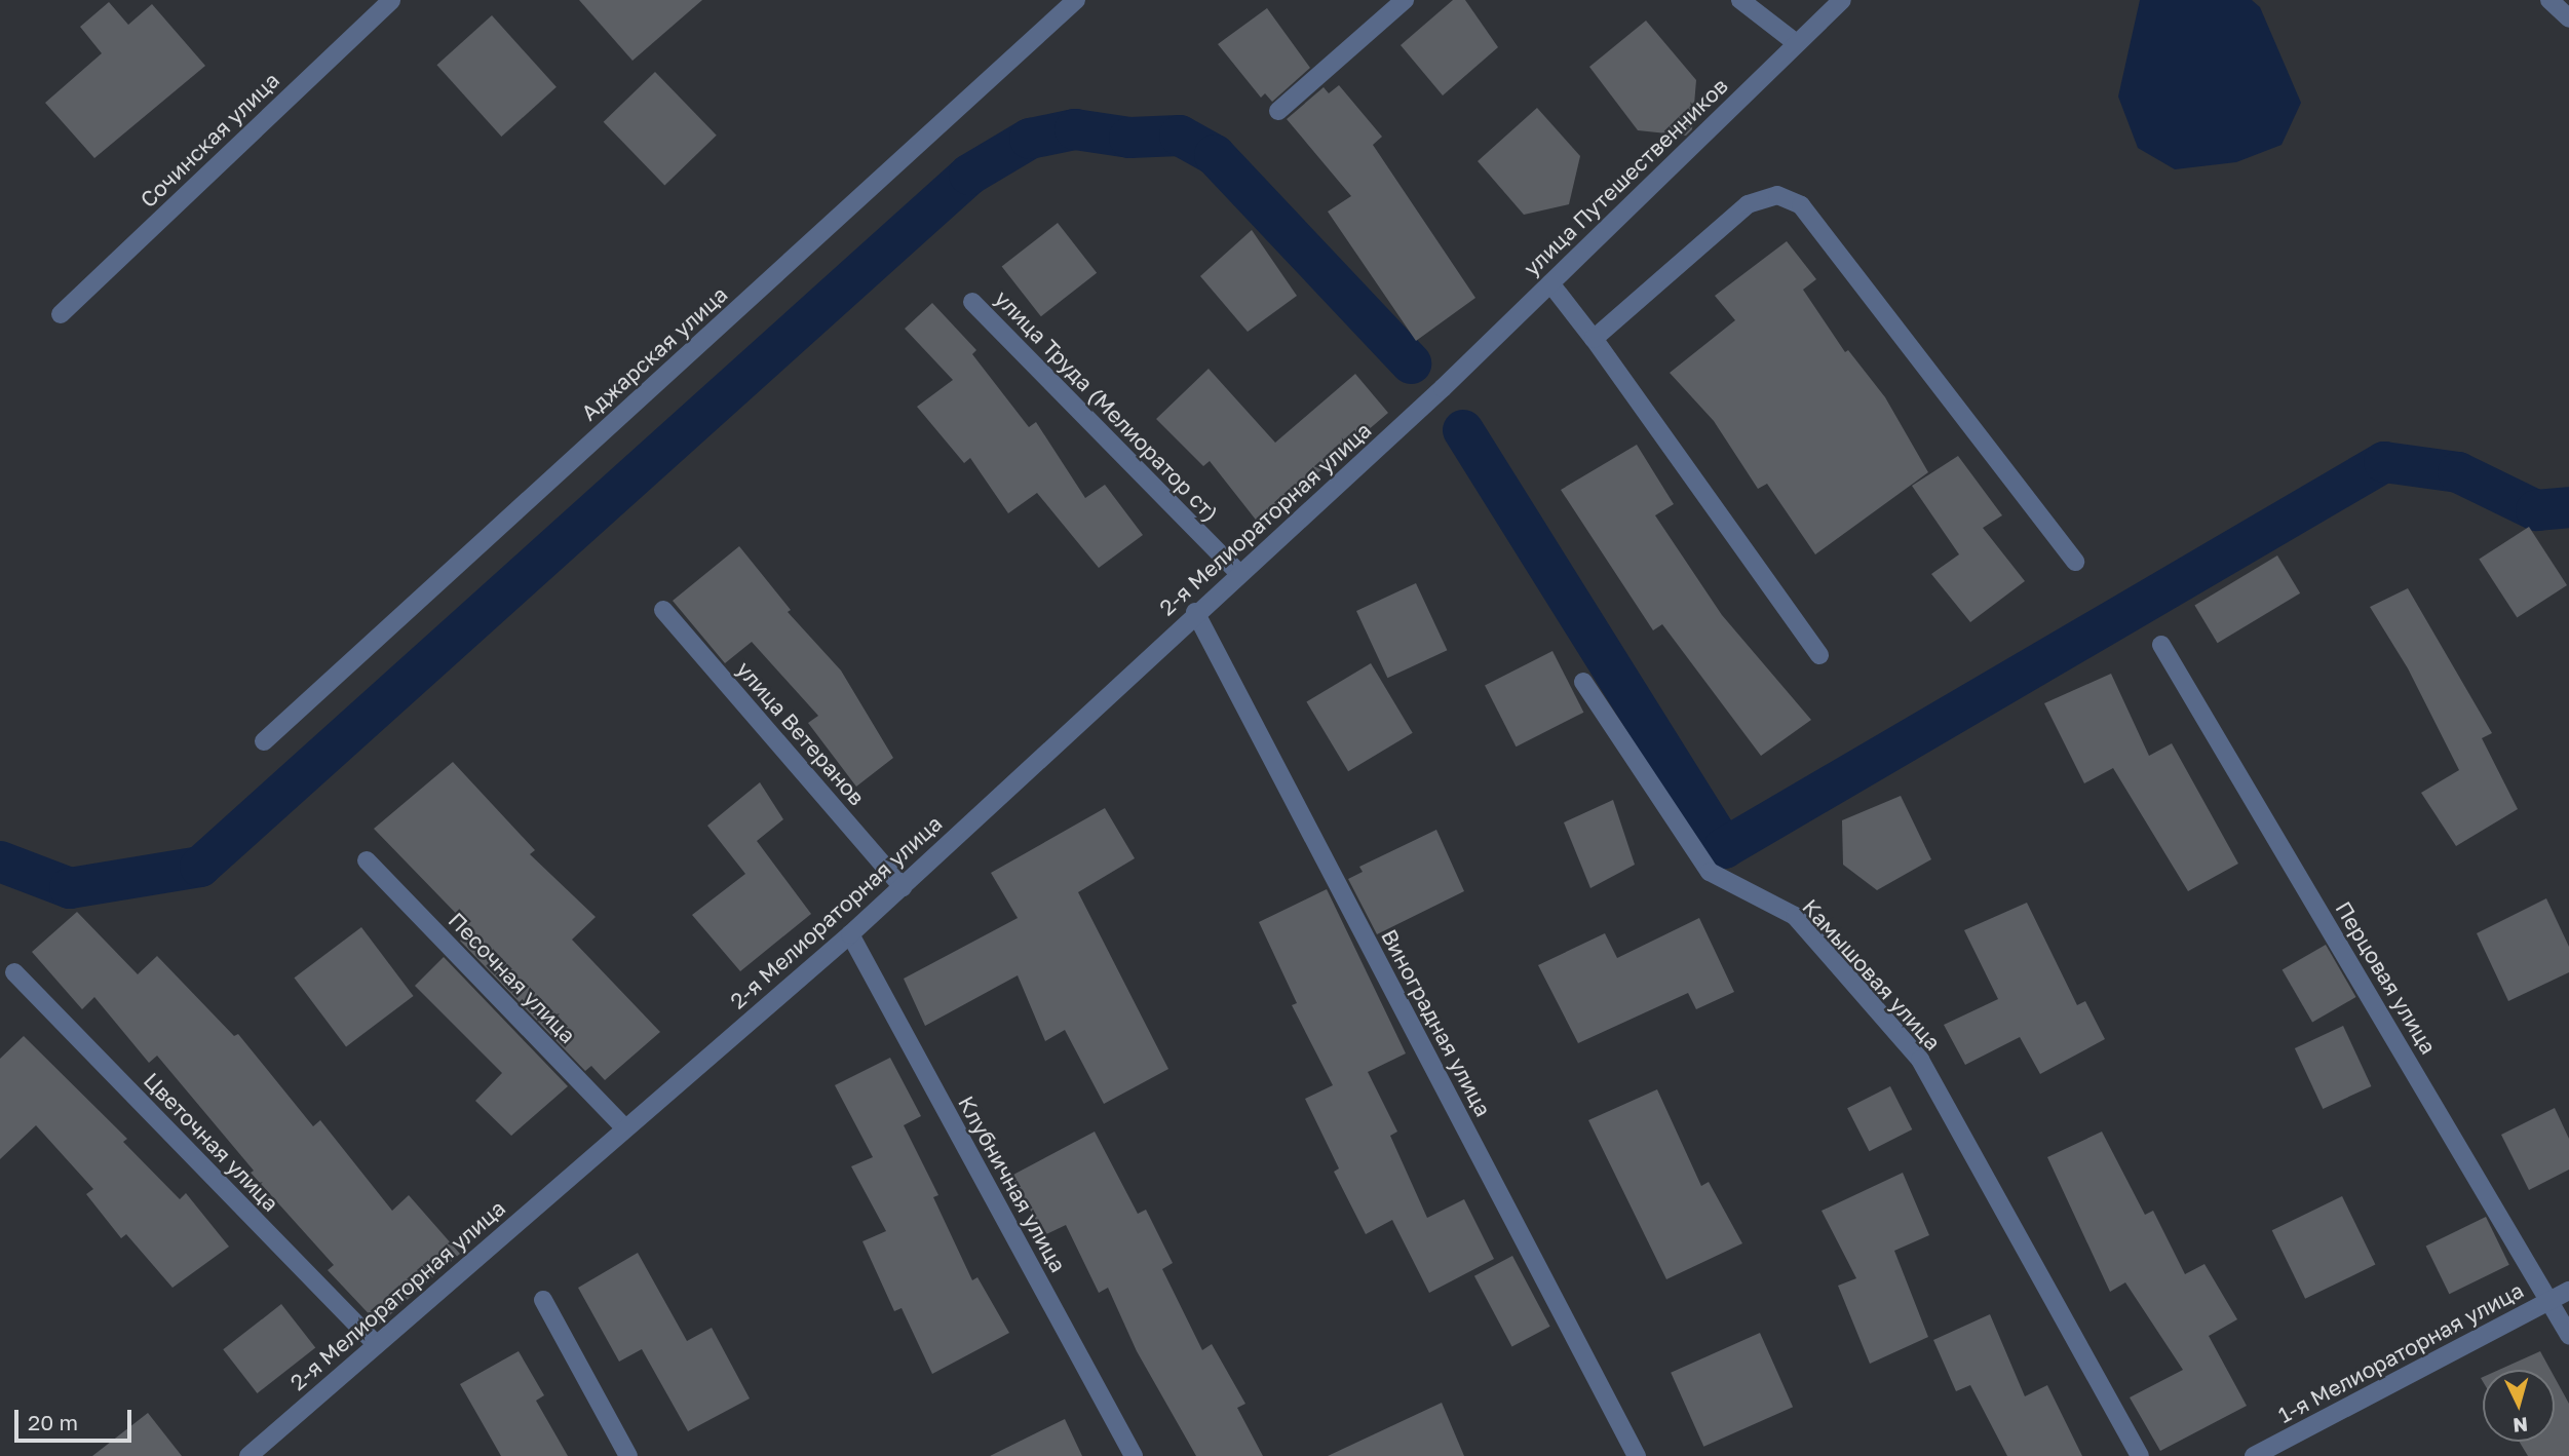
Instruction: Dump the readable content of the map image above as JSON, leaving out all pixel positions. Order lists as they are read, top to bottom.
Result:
{
  "streets": {
    "street": [
      "Сочинская улица",
      "улица Путешественников",
      "Аджарская улица",
      "улица Труда (Мелиоратор ст)",
      "2-я Мелиораторная улица",
      "улица Ветеранов",
      "Камышовая улица",
      "Песочная улица",
      "Перцовая улица",
      "Виноградная улица",
      "Цветочная улица",
      "Клубничная улица",
      "1-я Мелиораторная улица"
    ]
  },
  "crossings": [
    ["улица Путешественников", "2-я Мелиораторная улица"],
    ["улица Труда (Мелиоратор ст)", "2-я Мелиораторная улица"],
    ["2-я Мелиораторная улица", "улица Ветеранов"],
    ["2-я Мелиораторная улица", "Песочная улица"],
    ["2-я Мелиораторная улица", "Виноградная улица"],
    ["2-я Мелиораторная улица", "Цветочная улица"],
    ["2-я Мелиораторная улица", "Клубничная улица"],
    ["Перцовая улица", "1-я Мелиораторная улица"]
  ],
  "scale_bar": "20 m",
  "north": "bottom"
}
